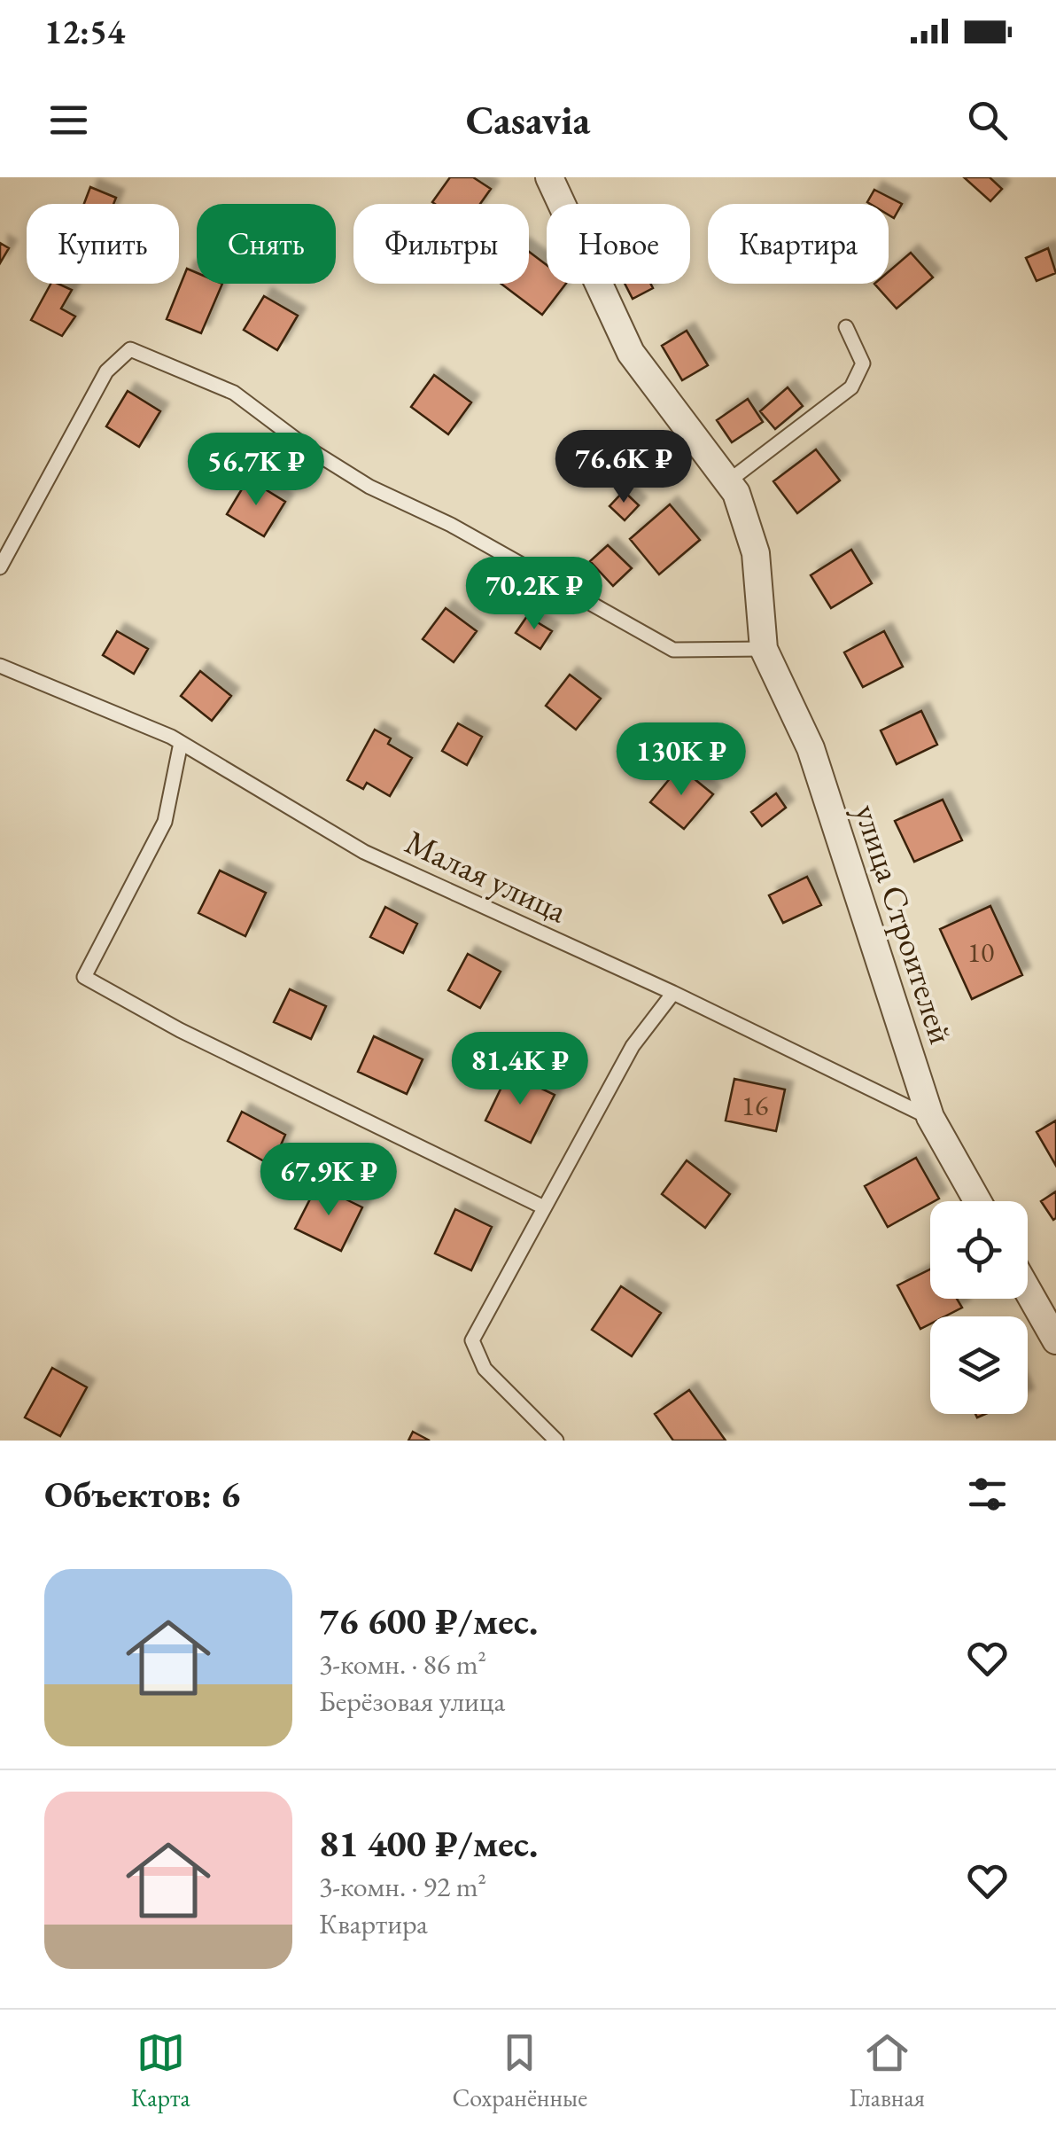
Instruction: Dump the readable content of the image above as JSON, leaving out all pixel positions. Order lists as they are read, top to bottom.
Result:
{
  "streets": {
    "street": ["улица Строителей"],
    "lane": ["Малая улица"]
  },
  "crossings": [
    ["Малая улица", "улица Строителей"]
  ],
  "house_numbers": ["10", "16"],
  "page": {
    "status": "12:54",
    "header": "Casavia",
    "chip": [
      "Купить",
      "Снять",
      "Фильтры",
      "Новое",
      "Квартира"
    ],
    "price": [
      "76.6K ₽",
      "56.7K ₽",
      "70.2K ₽",
      "130K ₽",
      "81.4K ₽",
      "67.9K ₽"
    ],
    "heading": "Объектов: 6",
    "list": [
      {
        "name": "76 600 ₽/мес.",
        "note": "3-комн. · 86 m² · Берёзовая улица"
      },
      {
        "name": "81 400 ₽/мес.",
        "note": "3-комн. · 92 m² · Квартира"
      }
    ],
    "tabs": ["Карта", "Сохранённые", "Главная"]
  }
}
